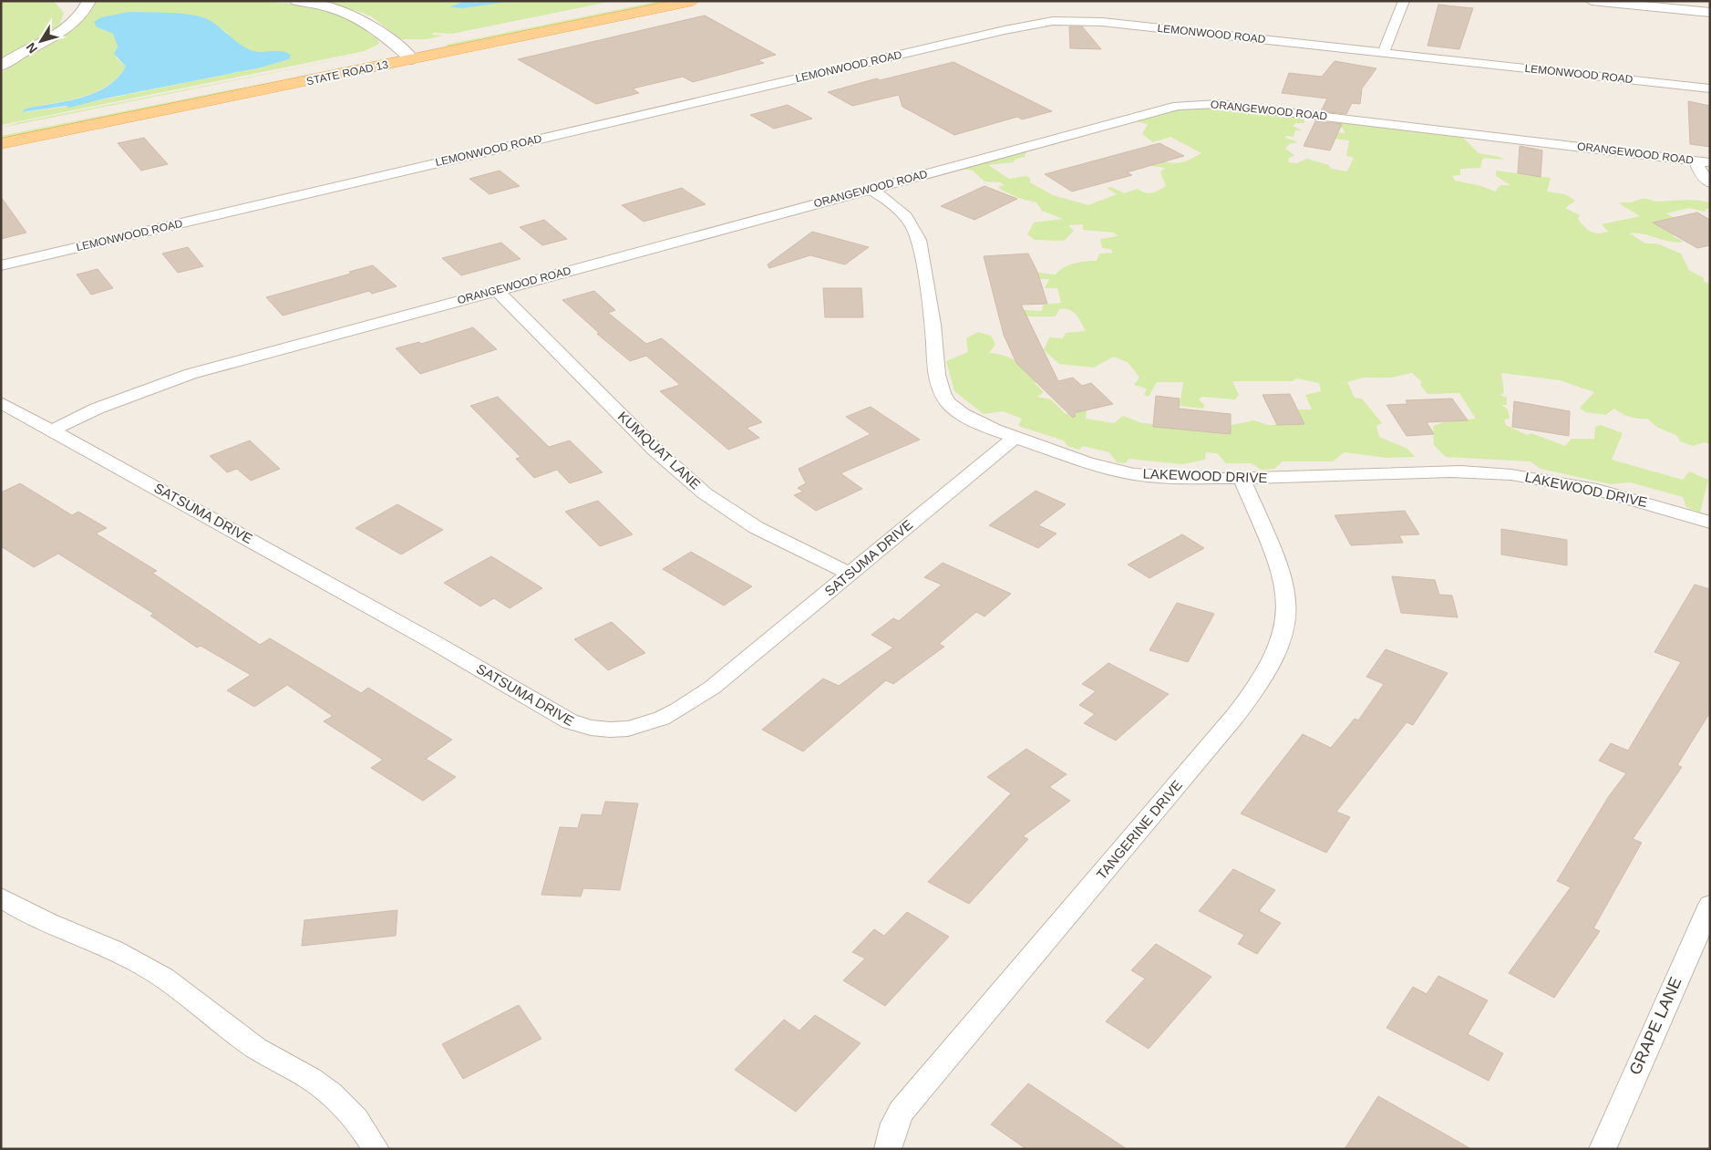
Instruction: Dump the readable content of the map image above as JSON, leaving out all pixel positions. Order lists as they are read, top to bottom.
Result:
{
  "streets": {
    "main road": ["STATE ROAD 13"],
    "street": [
      "LEMONWOOD ROAD",
      "ORANGEWOOD ROAD",
      "KUMQUAT LANE",
      "LAKEWOOD DRIVE",
      "SATSUMA DRIVE",
      "TANGERINE DRIVE",
      "GRAPE LANE"
    ]
  },
  "crossings": [
    ["ORANGEWOOD ROAD", "KUMQUAT LANE"],
    ["ORANGEWOOD ROAD", "LAKEWOOD DRIVE"],
    ["ORANGEWOOD ROAD", "SATSUMA DRIVE"],
    ["KUMQUAT LANE", "SATSUMA DRIVE"],
    ["LAKEWOOD DRIVE", "SATSUMA DRIVE"],
    ["LAKEWOOD DRIVE", "TANGERINE DRIVE"]
  ],
  "north": "bottom left"
}
